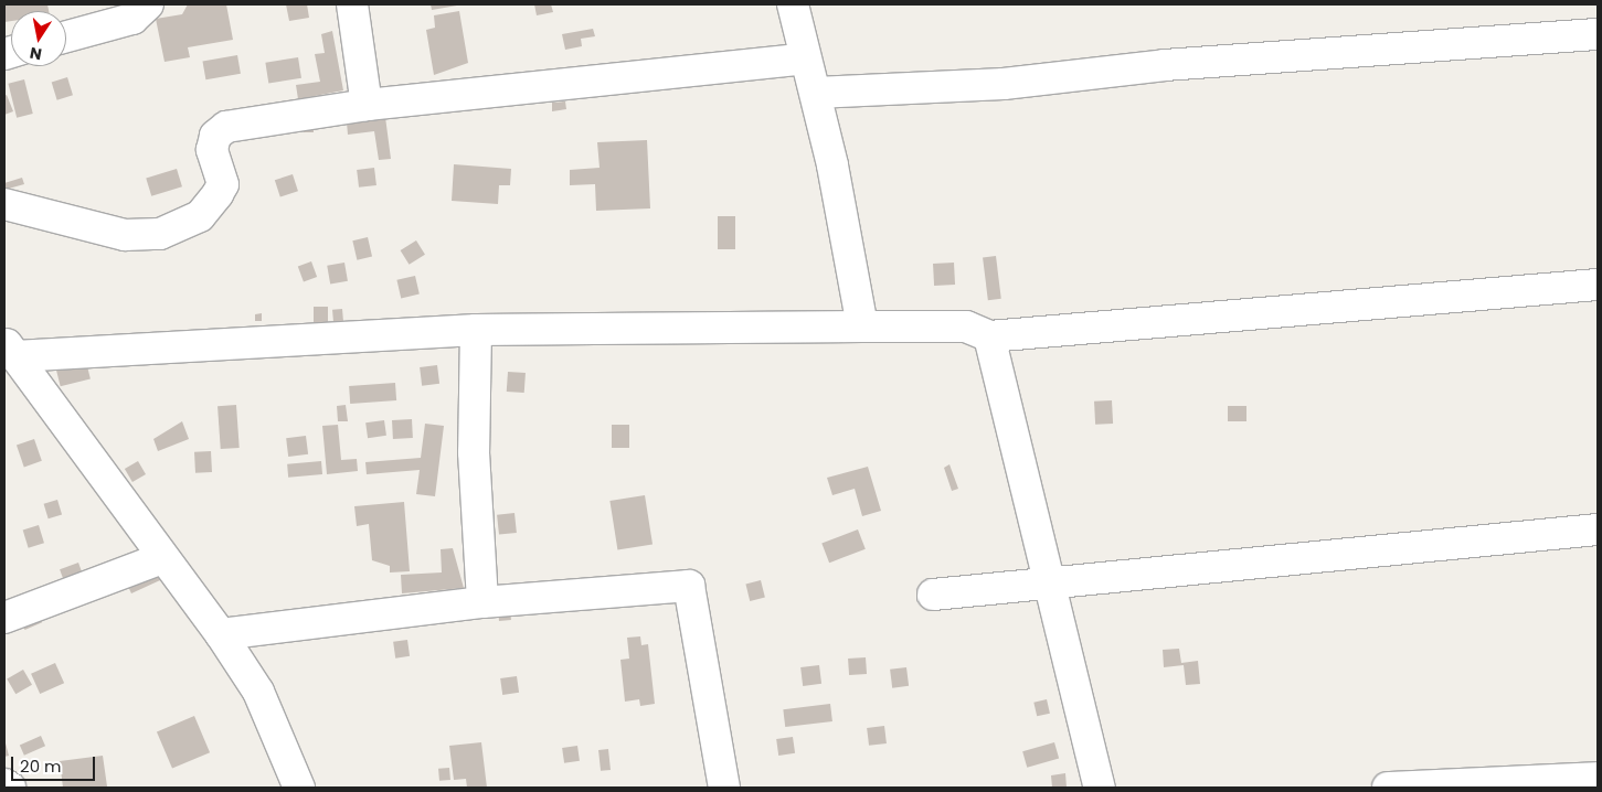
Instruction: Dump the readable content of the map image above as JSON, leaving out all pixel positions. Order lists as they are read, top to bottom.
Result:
{
  "scale_bar": "20 m",
  "north": "bottom"
}
